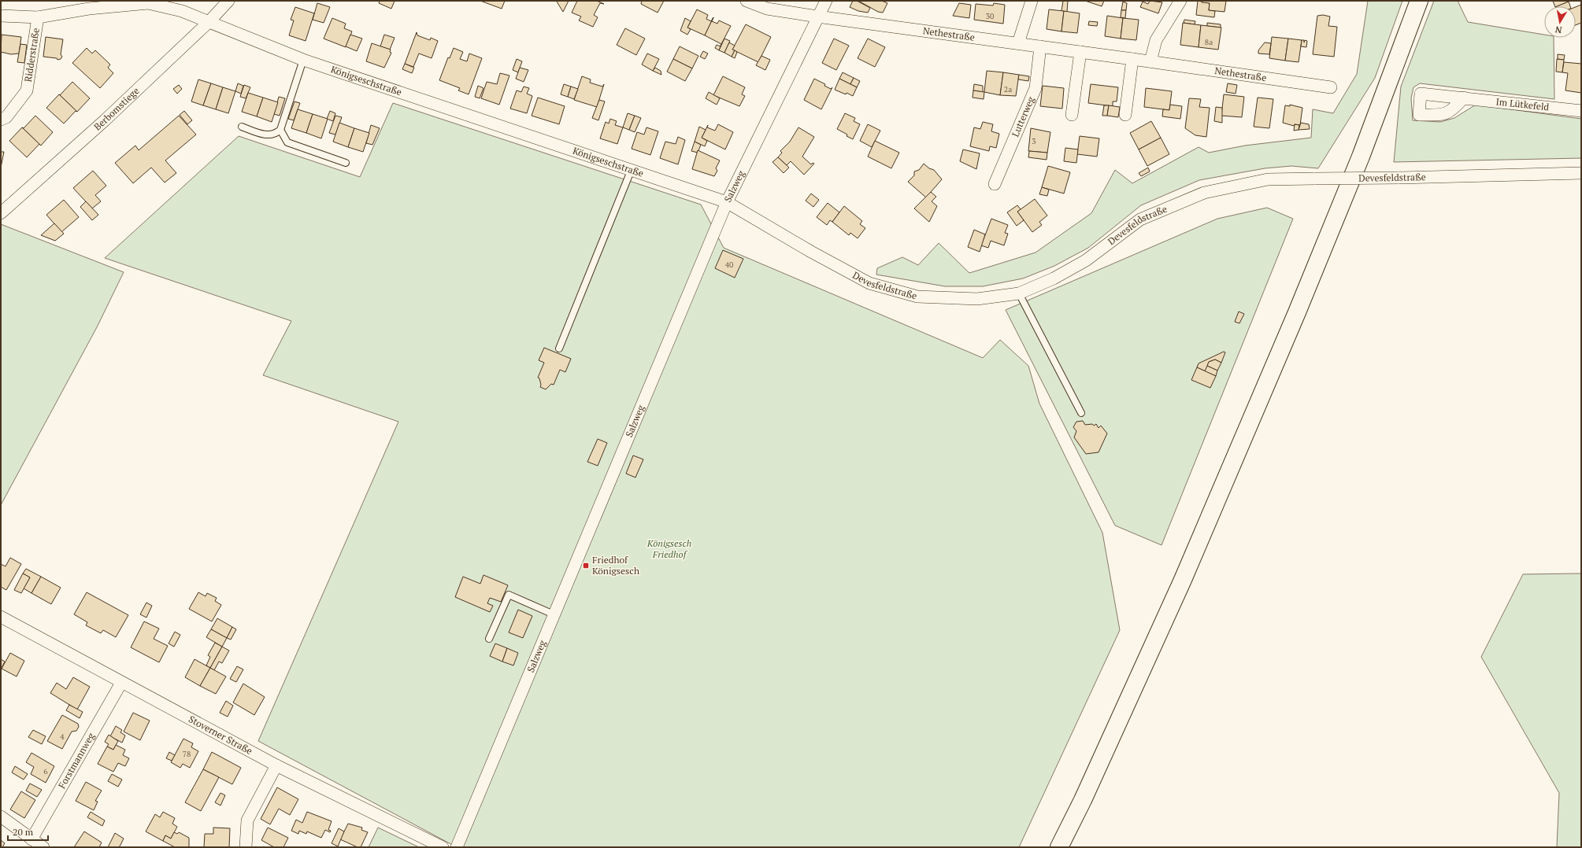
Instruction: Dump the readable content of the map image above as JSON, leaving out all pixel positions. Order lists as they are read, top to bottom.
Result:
{
  "streets": {
    "street": [
      "Nethestraße",
      "Ridderstraße",
      "Königseschstraße",
      "Im Lütkefeld",
      "Berbomstiege",
      "Lutterweg",
      "Devesfeldstraße",
      "Salzweg",
      "Stoverner Straße",
      "Forstmannweg"
    ]
  },
  "crossings": [
    ["Nethestraße", "Lutterweg"],
    ["Nethestraße", "Salzweg"],
    ["Ridderstraße", "Königseschstraße"],
    ["Königseschstraße", "Berbomstiege"],
    ["Königseschstraße", "Devesfeldstraße"],
    ["Königseschstraße", "Salzweg"],
    ["Devesfeldstraße", "Salzweg"],
    ["Stoverner Straße", "Forstmannweg"]
  ],
  "parks": ["Königsesch Friedhof"],
  "places": {
    "transit": ["Friedhof Königsesch"]
  },
  "house_numbers": [
    "30",
    "8a",
    "2a",
    "3",
    "40",
    "4",
    "78",
    "6"
  ],
  "scale_bar": "20 m",
  "north": "bottom"
}
